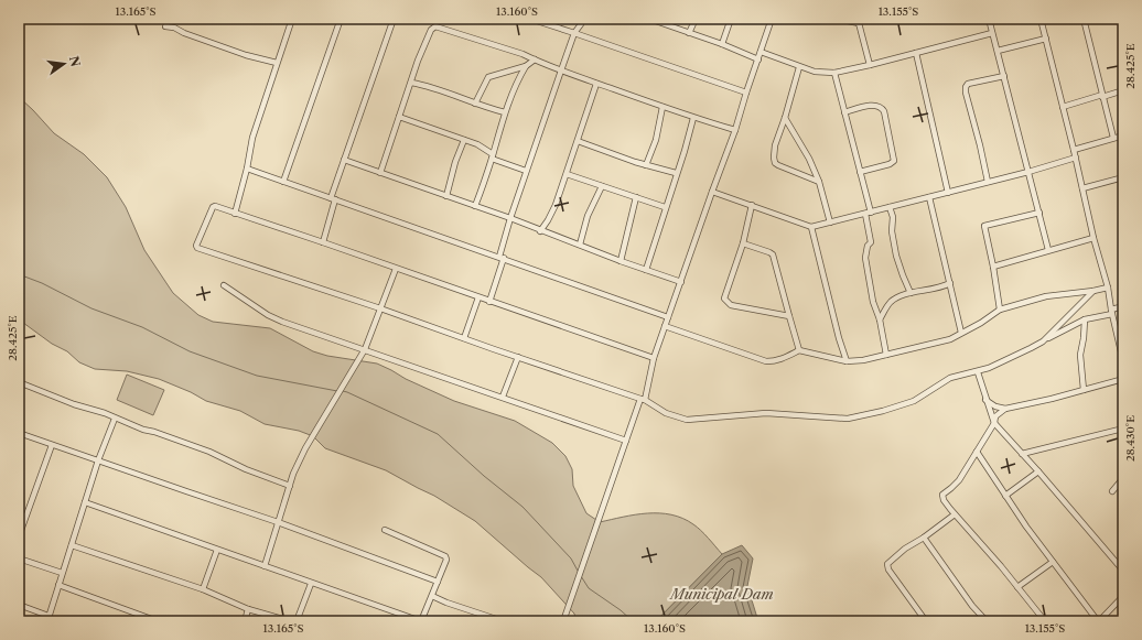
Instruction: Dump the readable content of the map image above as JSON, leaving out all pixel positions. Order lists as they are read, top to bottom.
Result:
{
  "water": ["Municipal Dam"],
  "north": "right",
  "coordinates": [
    "13.165°S",
    "13.160°S",
    "13.155°S",
    "28.425°E",
    "28.430°E"
  ]
}
